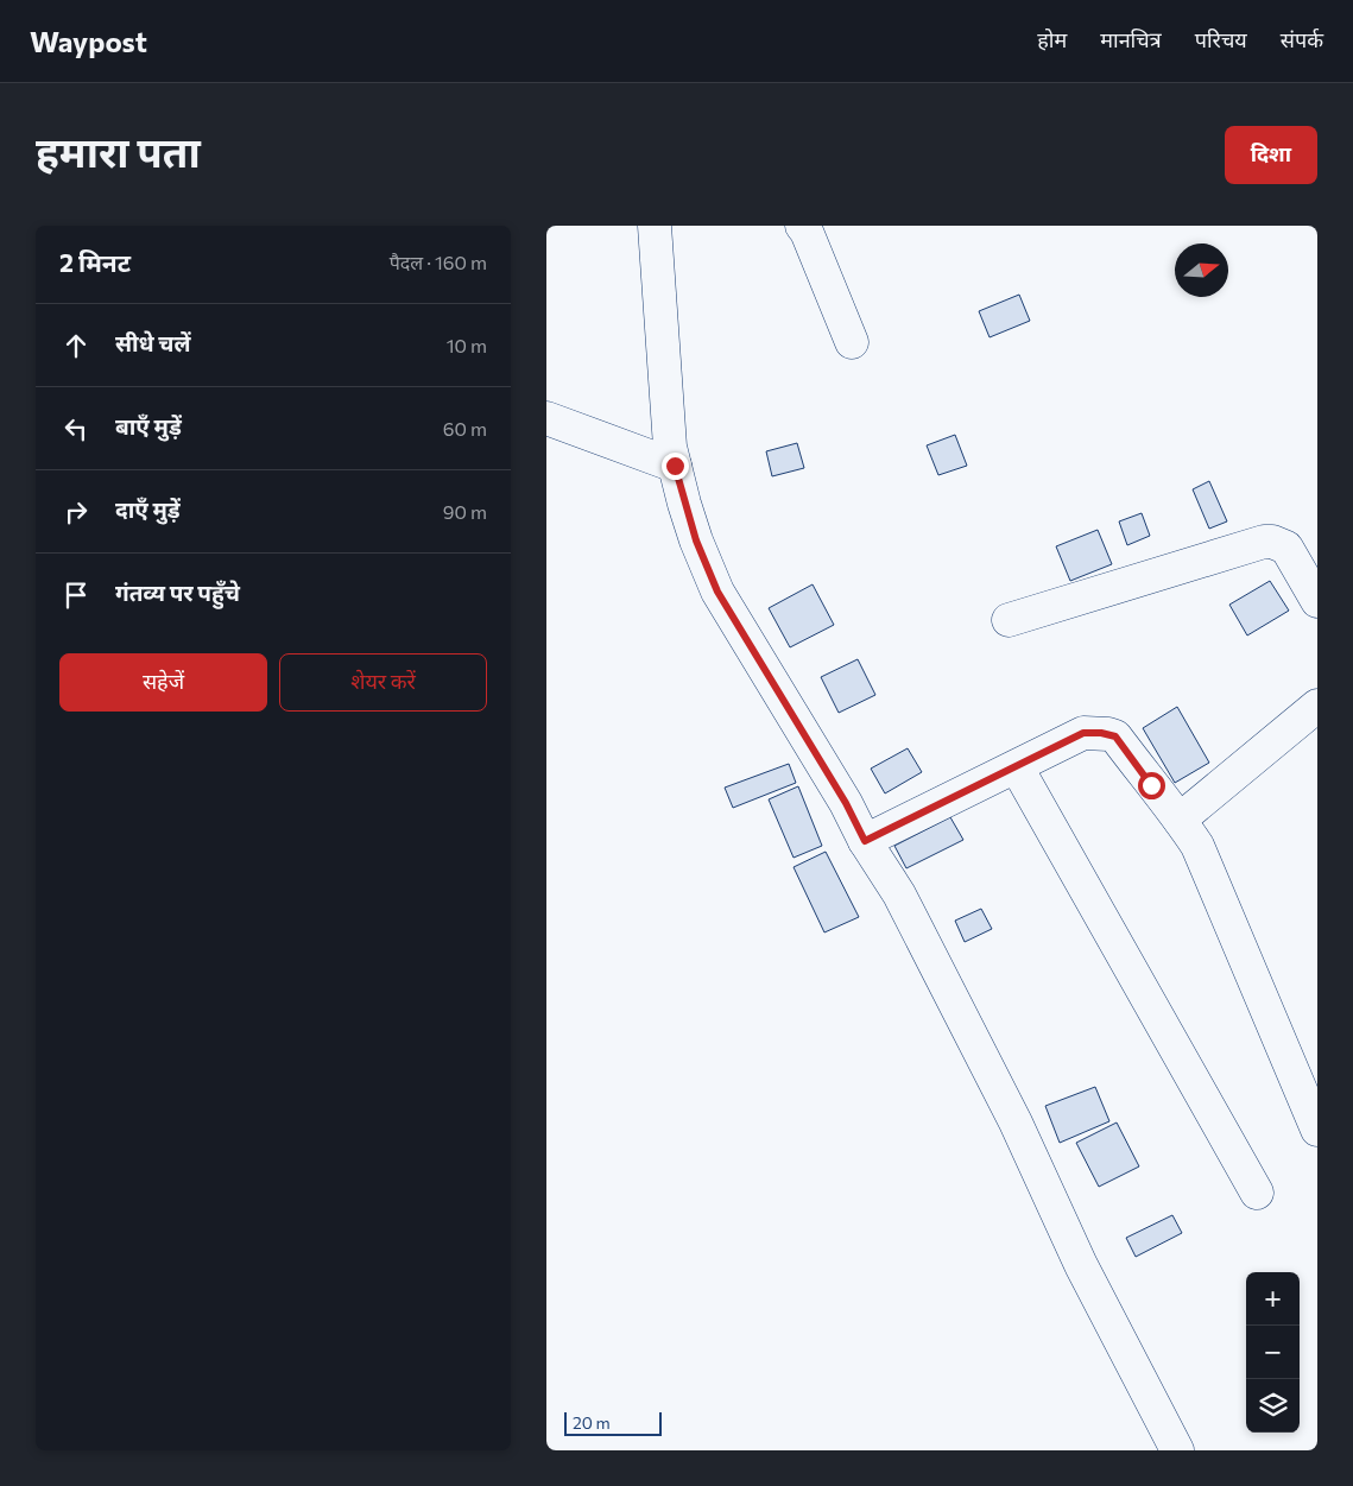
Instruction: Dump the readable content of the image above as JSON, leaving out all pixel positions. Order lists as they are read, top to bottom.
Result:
{
  "scale_bar": "20 m",
  "north": "right",
  "page": {
    "header": "Waypost",
    "nav": [
      "होम",
      "मानचित्र",
      "परिचय",
      "संपर्क"
    ],
    "title": "हमारा पता",
    "buttons": [
      "दिशा",
      ["सहेजें", "शेयर करें"]
    ],
    "heading": ["2 मिनट", "पैदल · 160 m"],
    "list": [
      ["सीधे चलें", "10 m"],
      ["बाएँ मुड़ें", "60 m"],
      ["दाएँ मुड़ें", "90 m"],
      "गंतव्य पर पहुँचे"
    ],
    "map_buttons": ["+", "−"],
    "scale": "20 m"
  }
}
